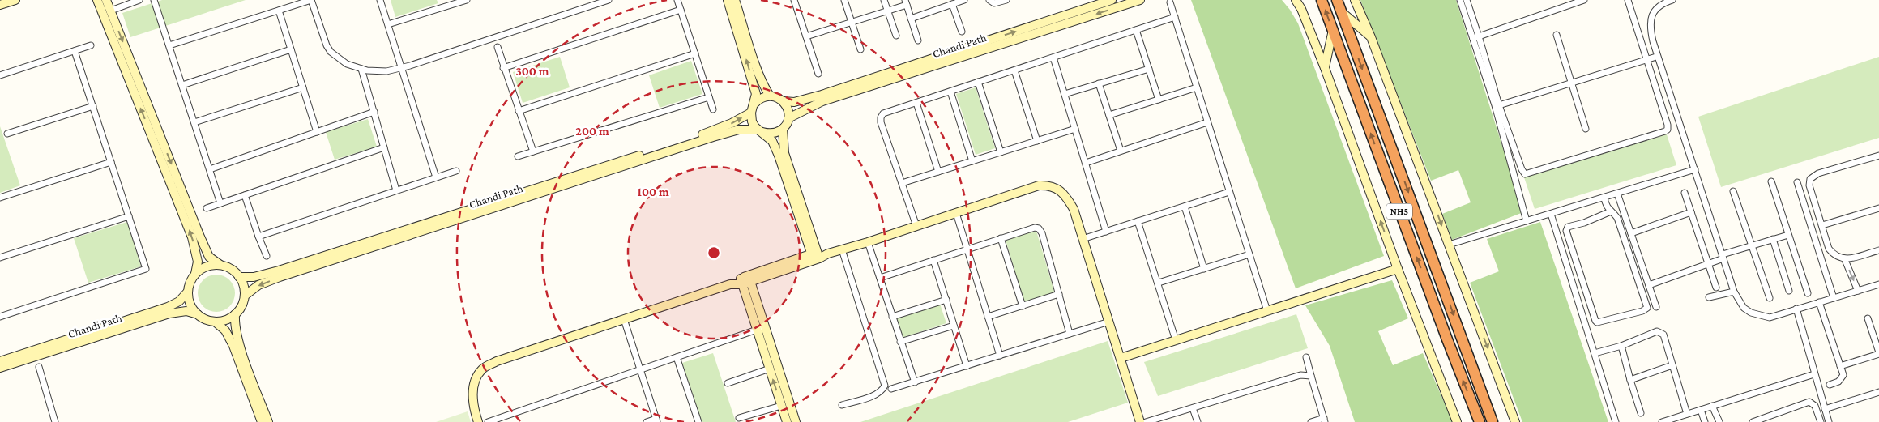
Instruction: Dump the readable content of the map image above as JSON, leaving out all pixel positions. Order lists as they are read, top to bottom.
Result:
{
  "streets": {
    "highway": ["NH5"],
    "main road": ["Chandi Path"]
  },
  "rings": ["300 m", "200 m", "100 m"]
}
